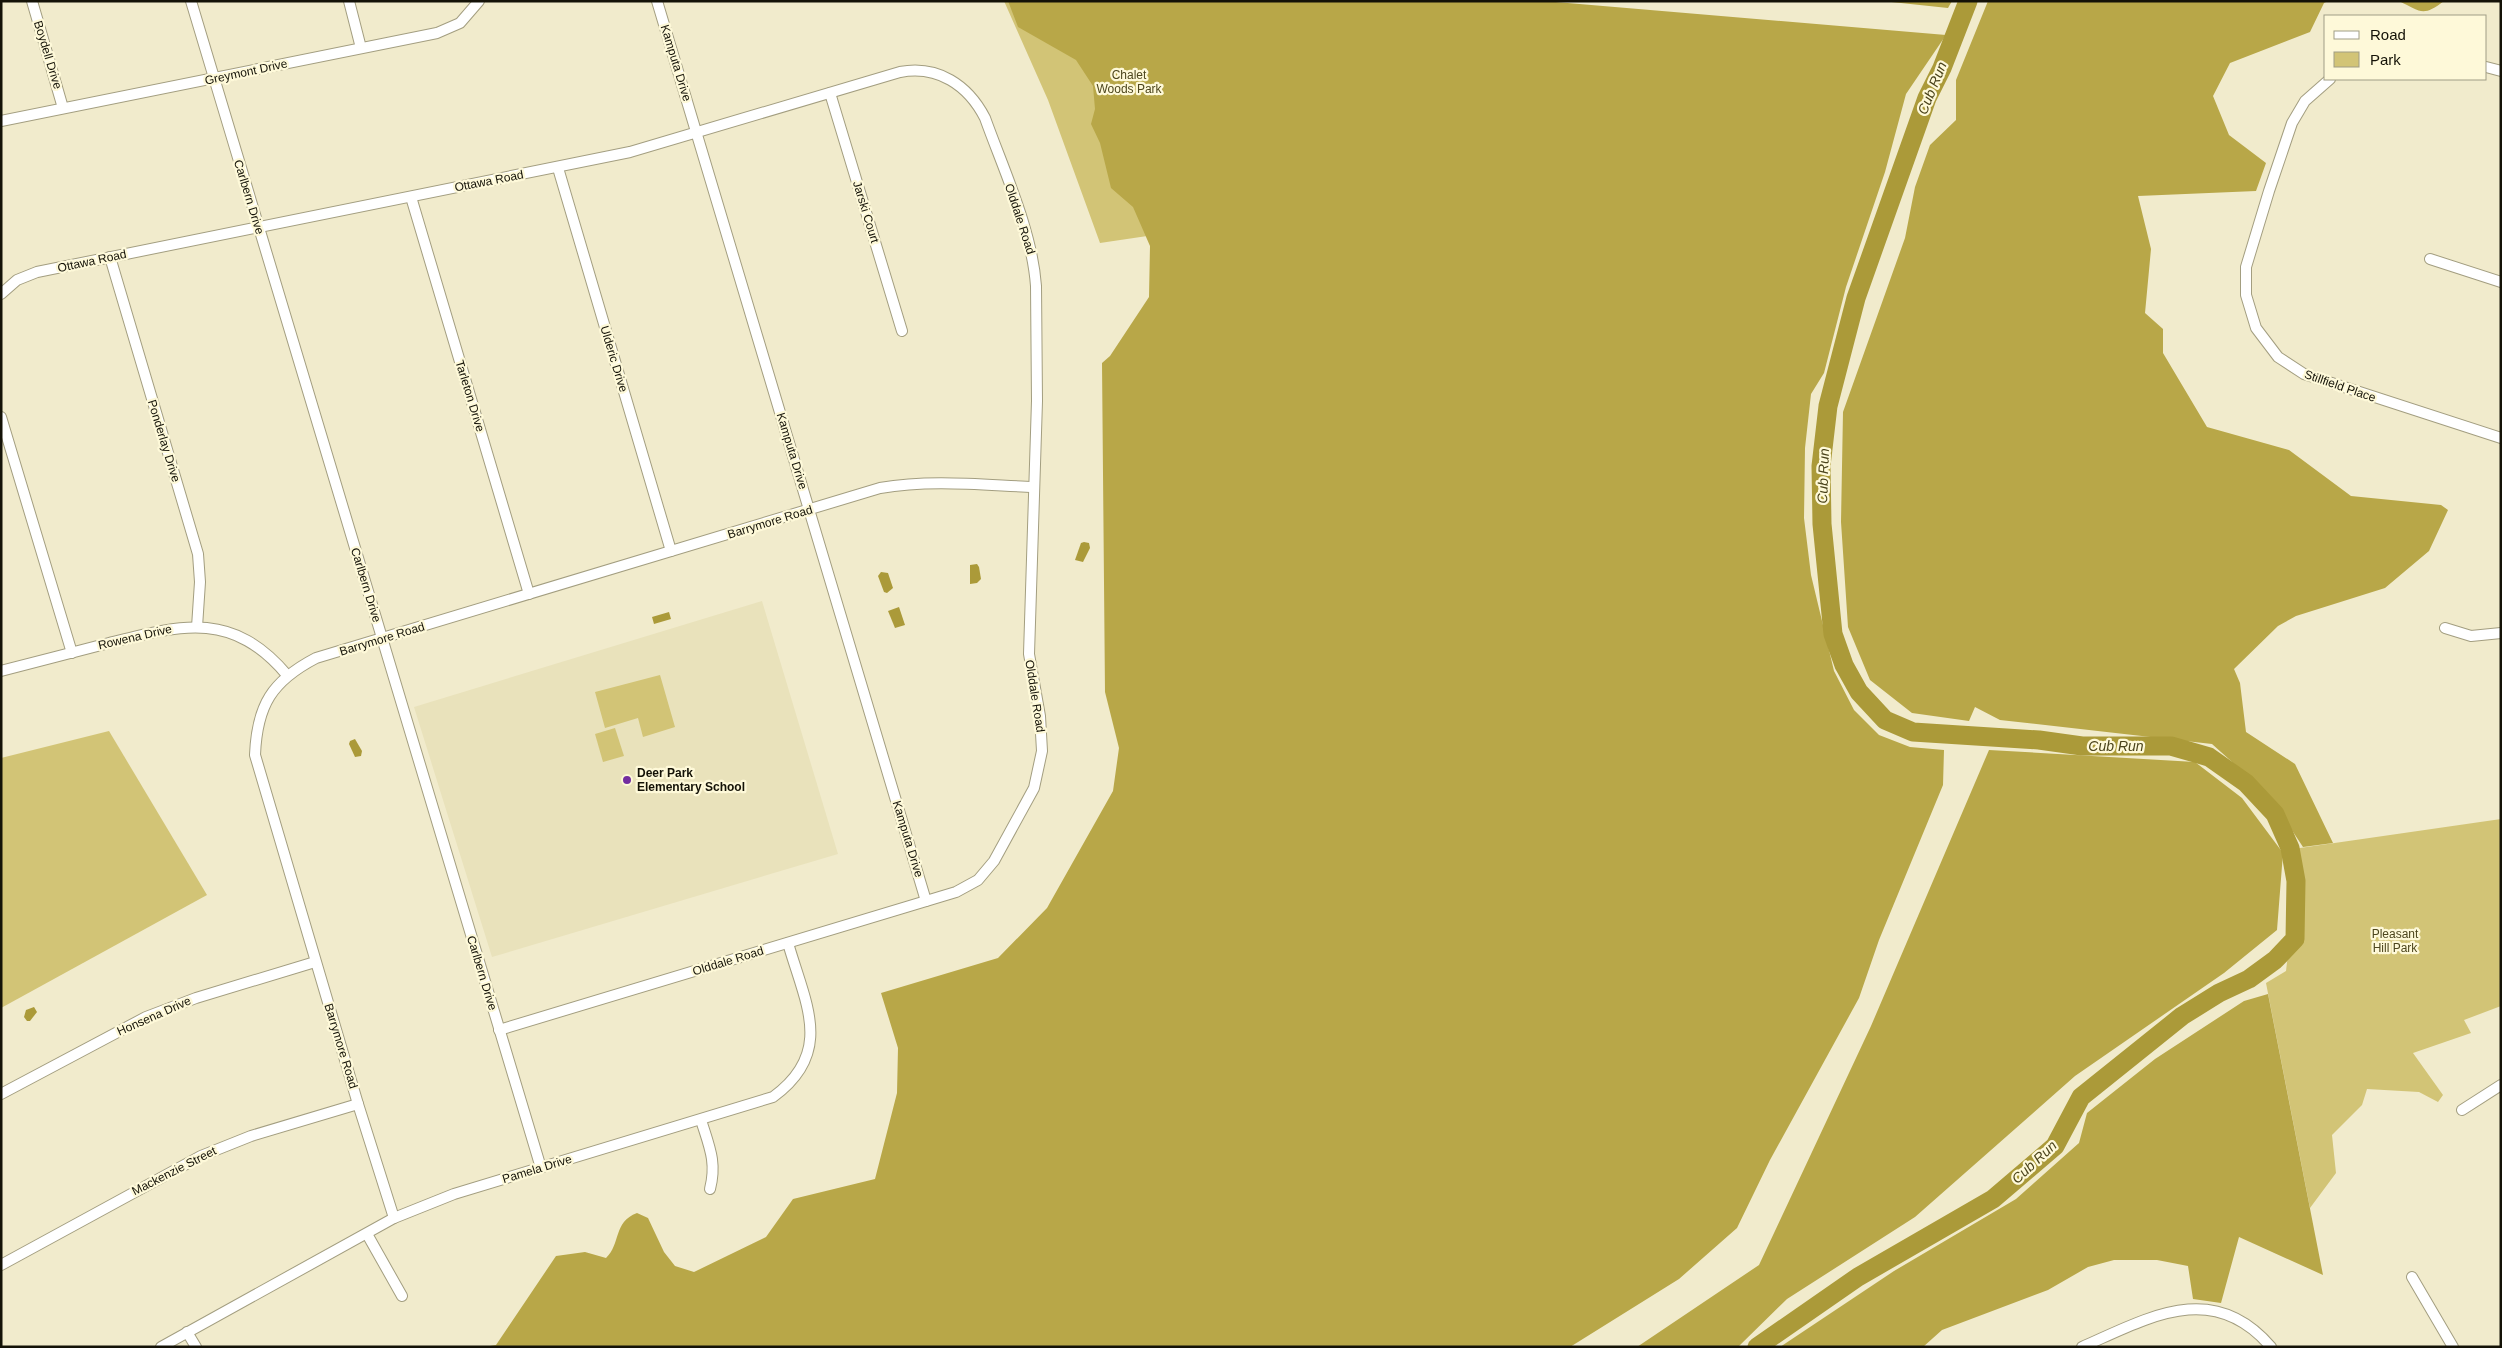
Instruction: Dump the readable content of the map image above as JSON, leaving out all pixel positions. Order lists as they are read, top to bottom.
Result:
{
  "streets": {
    "street": [
      "Boydell Drive",
      "Kamputa Drive",
      "Greymont Drive",
      "Ottawa Road",
      "Carlbern Drive",
      "Jarski Court",
      "Olddale Road",
      "Ulderic Drive",
      "Stillfield Place",
      "Tarleton Drive",
      "Ponderlay Drive",
      "Barrymore Road",
      "Rowena Drive",
      "Honsena Drive",
      "Pamela Drive",
      "Mackenzie Street"
    ]
  },
  "crossings": [
    ["Boydell Drive", "Greymont Drive"],
    ["Kamputa Drive", "Ottawa Road"],
    ["Kamputa Drive", "Olddale Road"],
    ["Kamputa Drive", "Barrymore Road"],
    ["Greymont Drive", "Carlbern Drive"],
    ["Ottawa Road", "Carlbern Drive"],
    ["Ottawa Road", "Jarski Court"],
    ["Ottawa Road", "Olddale Road"],
    ["Ottawa Road", "Ulderic Drive"],
    ["Ottawa Road", "Tarleton Drive"],
    ["Ottawa Road", "Ponderlay Drive"],
    ["Carlbern Drive", "Olddale Road"],
    ["Carlbern Drive", "Barrymore Road"],
    ["Carlbern Drive", "Pamela Drive"],
    ["Olddale Road", "Barrymore Road"],
    ["Olddale Road", "Pamela Drive"],
    ["Ulderic Drive", "Barrymore Road"],
    ["Tarleton Drive", "Barrymore Road"],
    ["Ponderlay Drive", "Rowena Drive"],
    ["Barrymore Road", "Rowena Drive"],
    ["Barrymore Road", "Honsena Drive"],
    ["Barrymore Road", "Pamela Drive"],
    ["Barrymore Road", "Mackenzie Street"]
  ],
  "water": ["Cub Run"],
  "parks": ["Chalet Woods Park", "Pleasant Hill Park"],
  "places": ["Deer Park Elementary School"],
  "legend": ["Road", "Park"]
}
